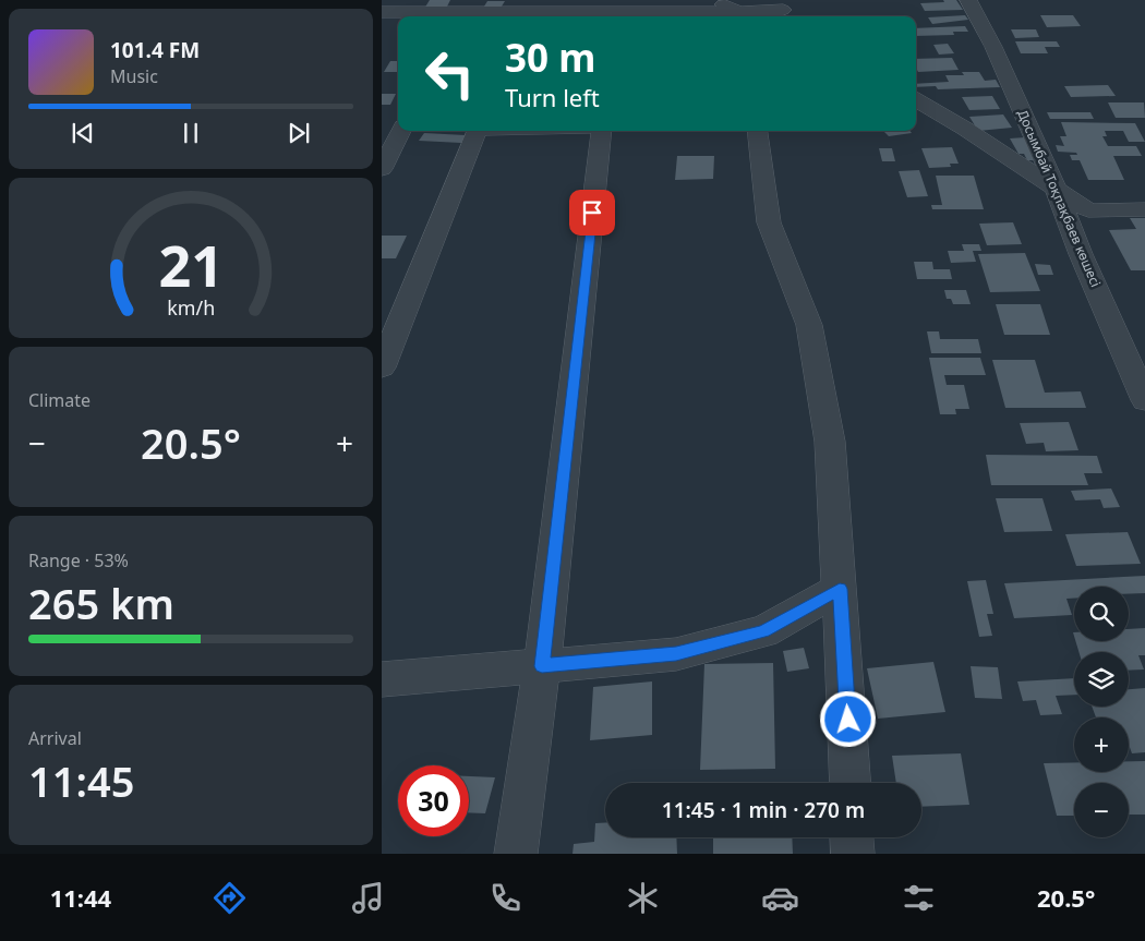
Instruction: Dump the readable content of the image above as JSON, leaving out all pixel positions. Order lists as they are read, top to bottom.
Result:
{
  "streets": {
    "street": ["Досымбай Тоқпақбаев көшесі"]
  },
  "page": {
    "turn": ["30 m", "Turn left"],
    "song": ["101.4 FM", "Music"],
    "tile": [
      "Climate",
      ["Range · 53%", "265 km"],
      ["Arrival", "11:45"]
    ],
    "heat": ["−", "20.5°", "+"],
    "map_buttons": ["+", "−"],
    "limit": "30",
    "trip": "11:45 · 1 min · 270 m",
    "tabs": ["11:44", "20.5°"],
    "gauge": ["21", "km/h"]
  }
}
